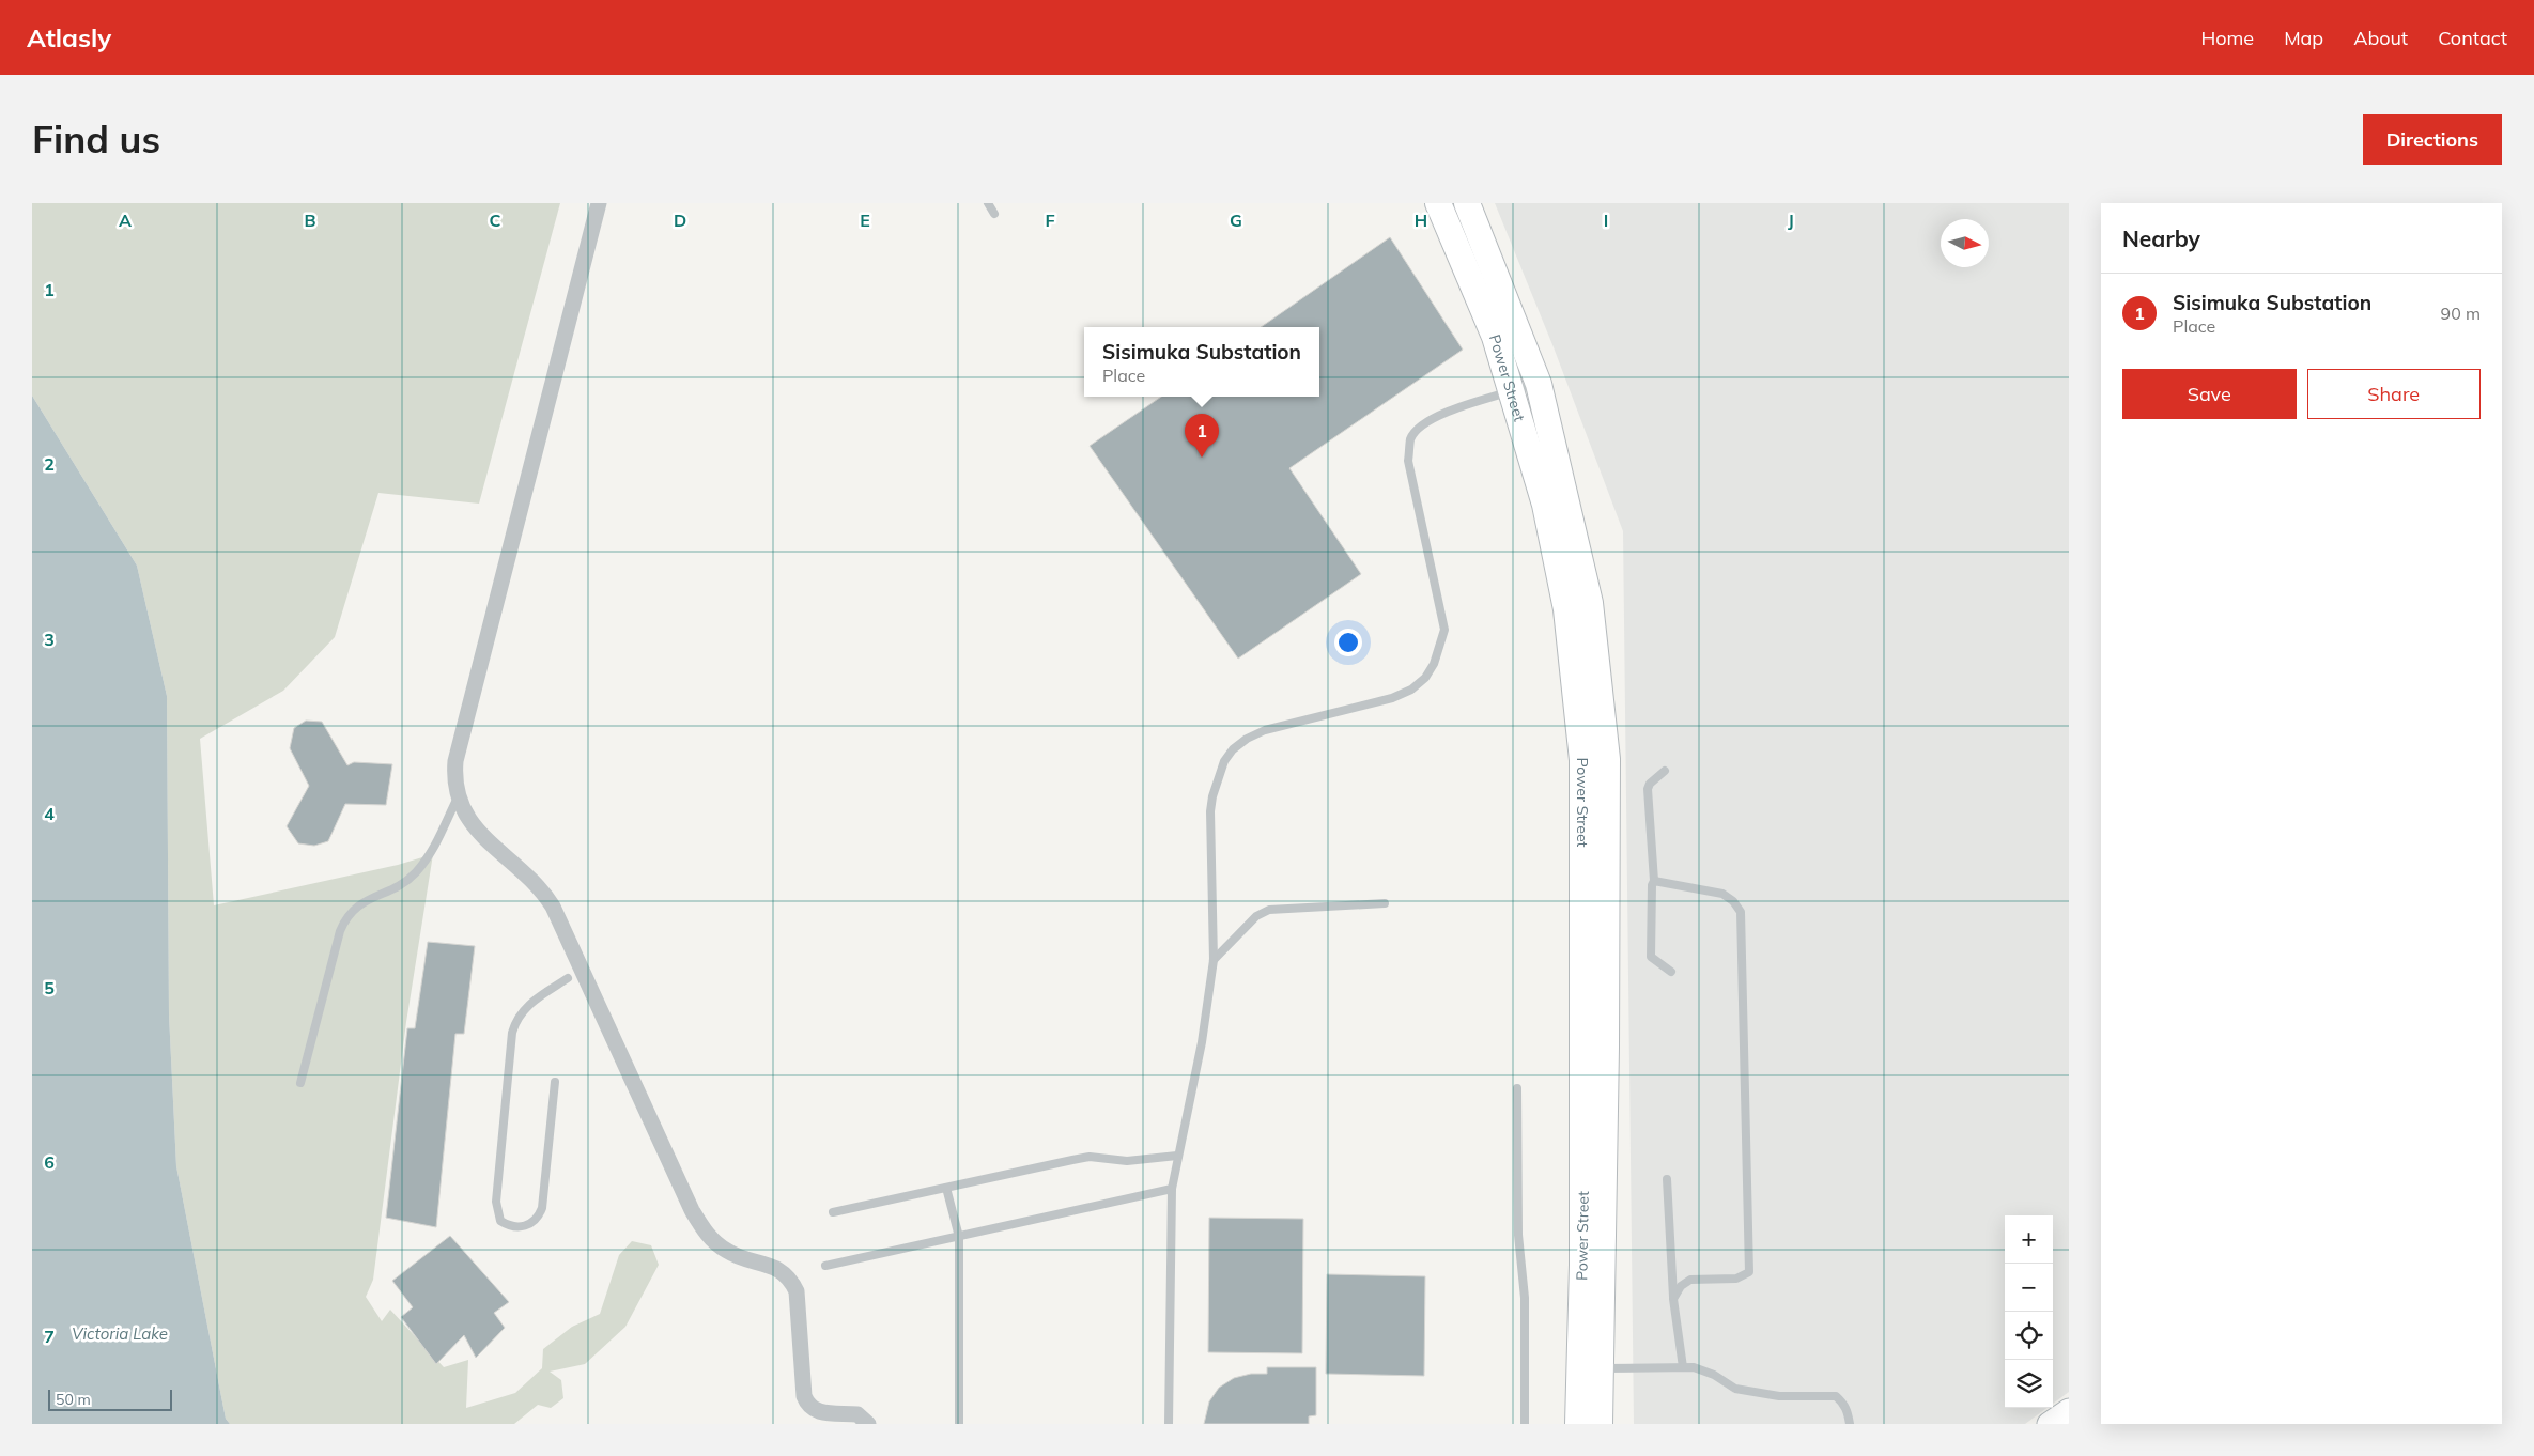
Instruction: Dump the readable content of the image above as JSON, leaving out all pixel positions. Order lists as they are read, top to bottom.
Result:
{
  "streets": {
    "main road": ["Power Street"]
  },
  "water": ["Victoria Lake"],
  "scale_bar": "50 m",
  "north": "right",
  "page": {
    "header": "Atlasly",
    "nav": [
      "Home",
      "Map",
      "About",
      "Contact"
    ],
    "buttons": [
      "Directions",
      ["Save", "Share"]
    ],
    "title": "Find us",
    "heading": "Nearby",
    "list": [
      {
        "mark": "1",
        "name": "Sisimuka Substation",
        "note": "Place",
        "value": "90 m"
      }
    ],
    "popup": ["Sisimuka Substation", "Place"],
    "pins": "1",
    "map_buttons": ["+", "−"],
    "scale": "50 m"
  },
  "grid": {
    "columns": [
      "A",
      "B",
      "C",
      "D",
      "E",
      "F",
      "G",
      "H",
      "I",
      "J"
    ],
    "rows": [
      "1",
      "2",
      "3",
      "4",
      "5",
      "6",
      "7"
    ]
  }
}
